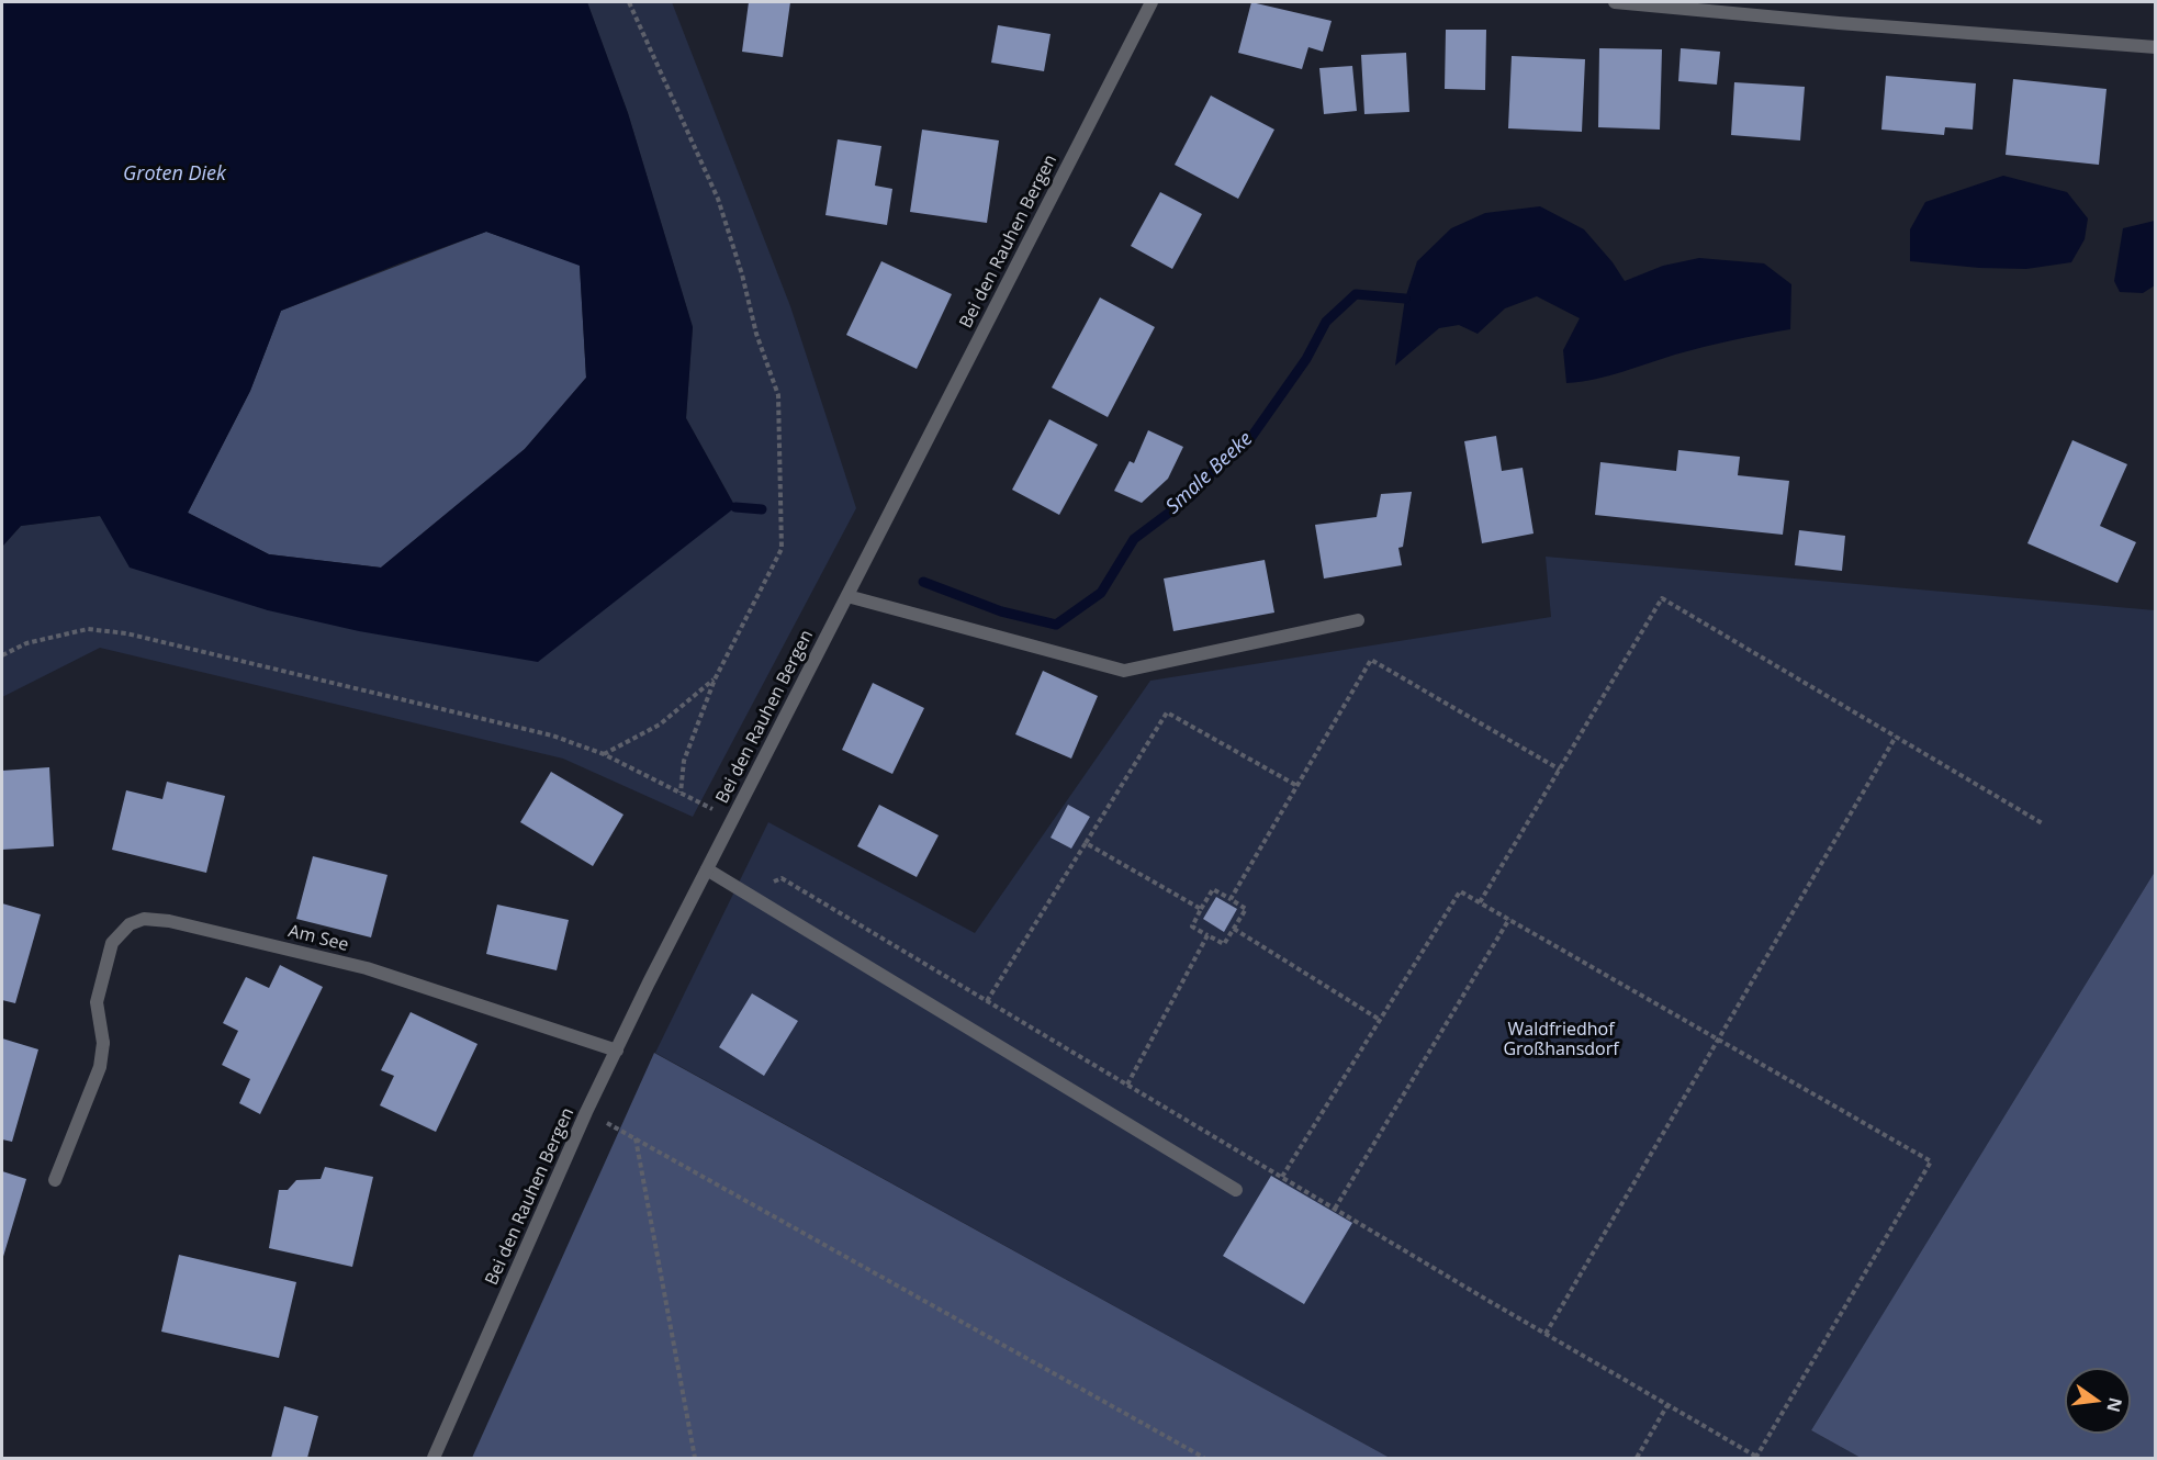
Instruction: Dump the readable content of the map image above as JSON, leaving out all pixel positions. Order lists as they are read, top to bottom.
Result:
{
  "streets": {
    "street": ["Bei den Rauhen Bergen", "Am See"]
  },
  "crossings": [
    ["Bei den Rauhen Bergen", "Am See"]
  ],
  "water": ["Groten Diek", "Smale Beeke"],
  "parks": ["Waldfriedhof Großhansdorf"],
  "north": "right"
}
